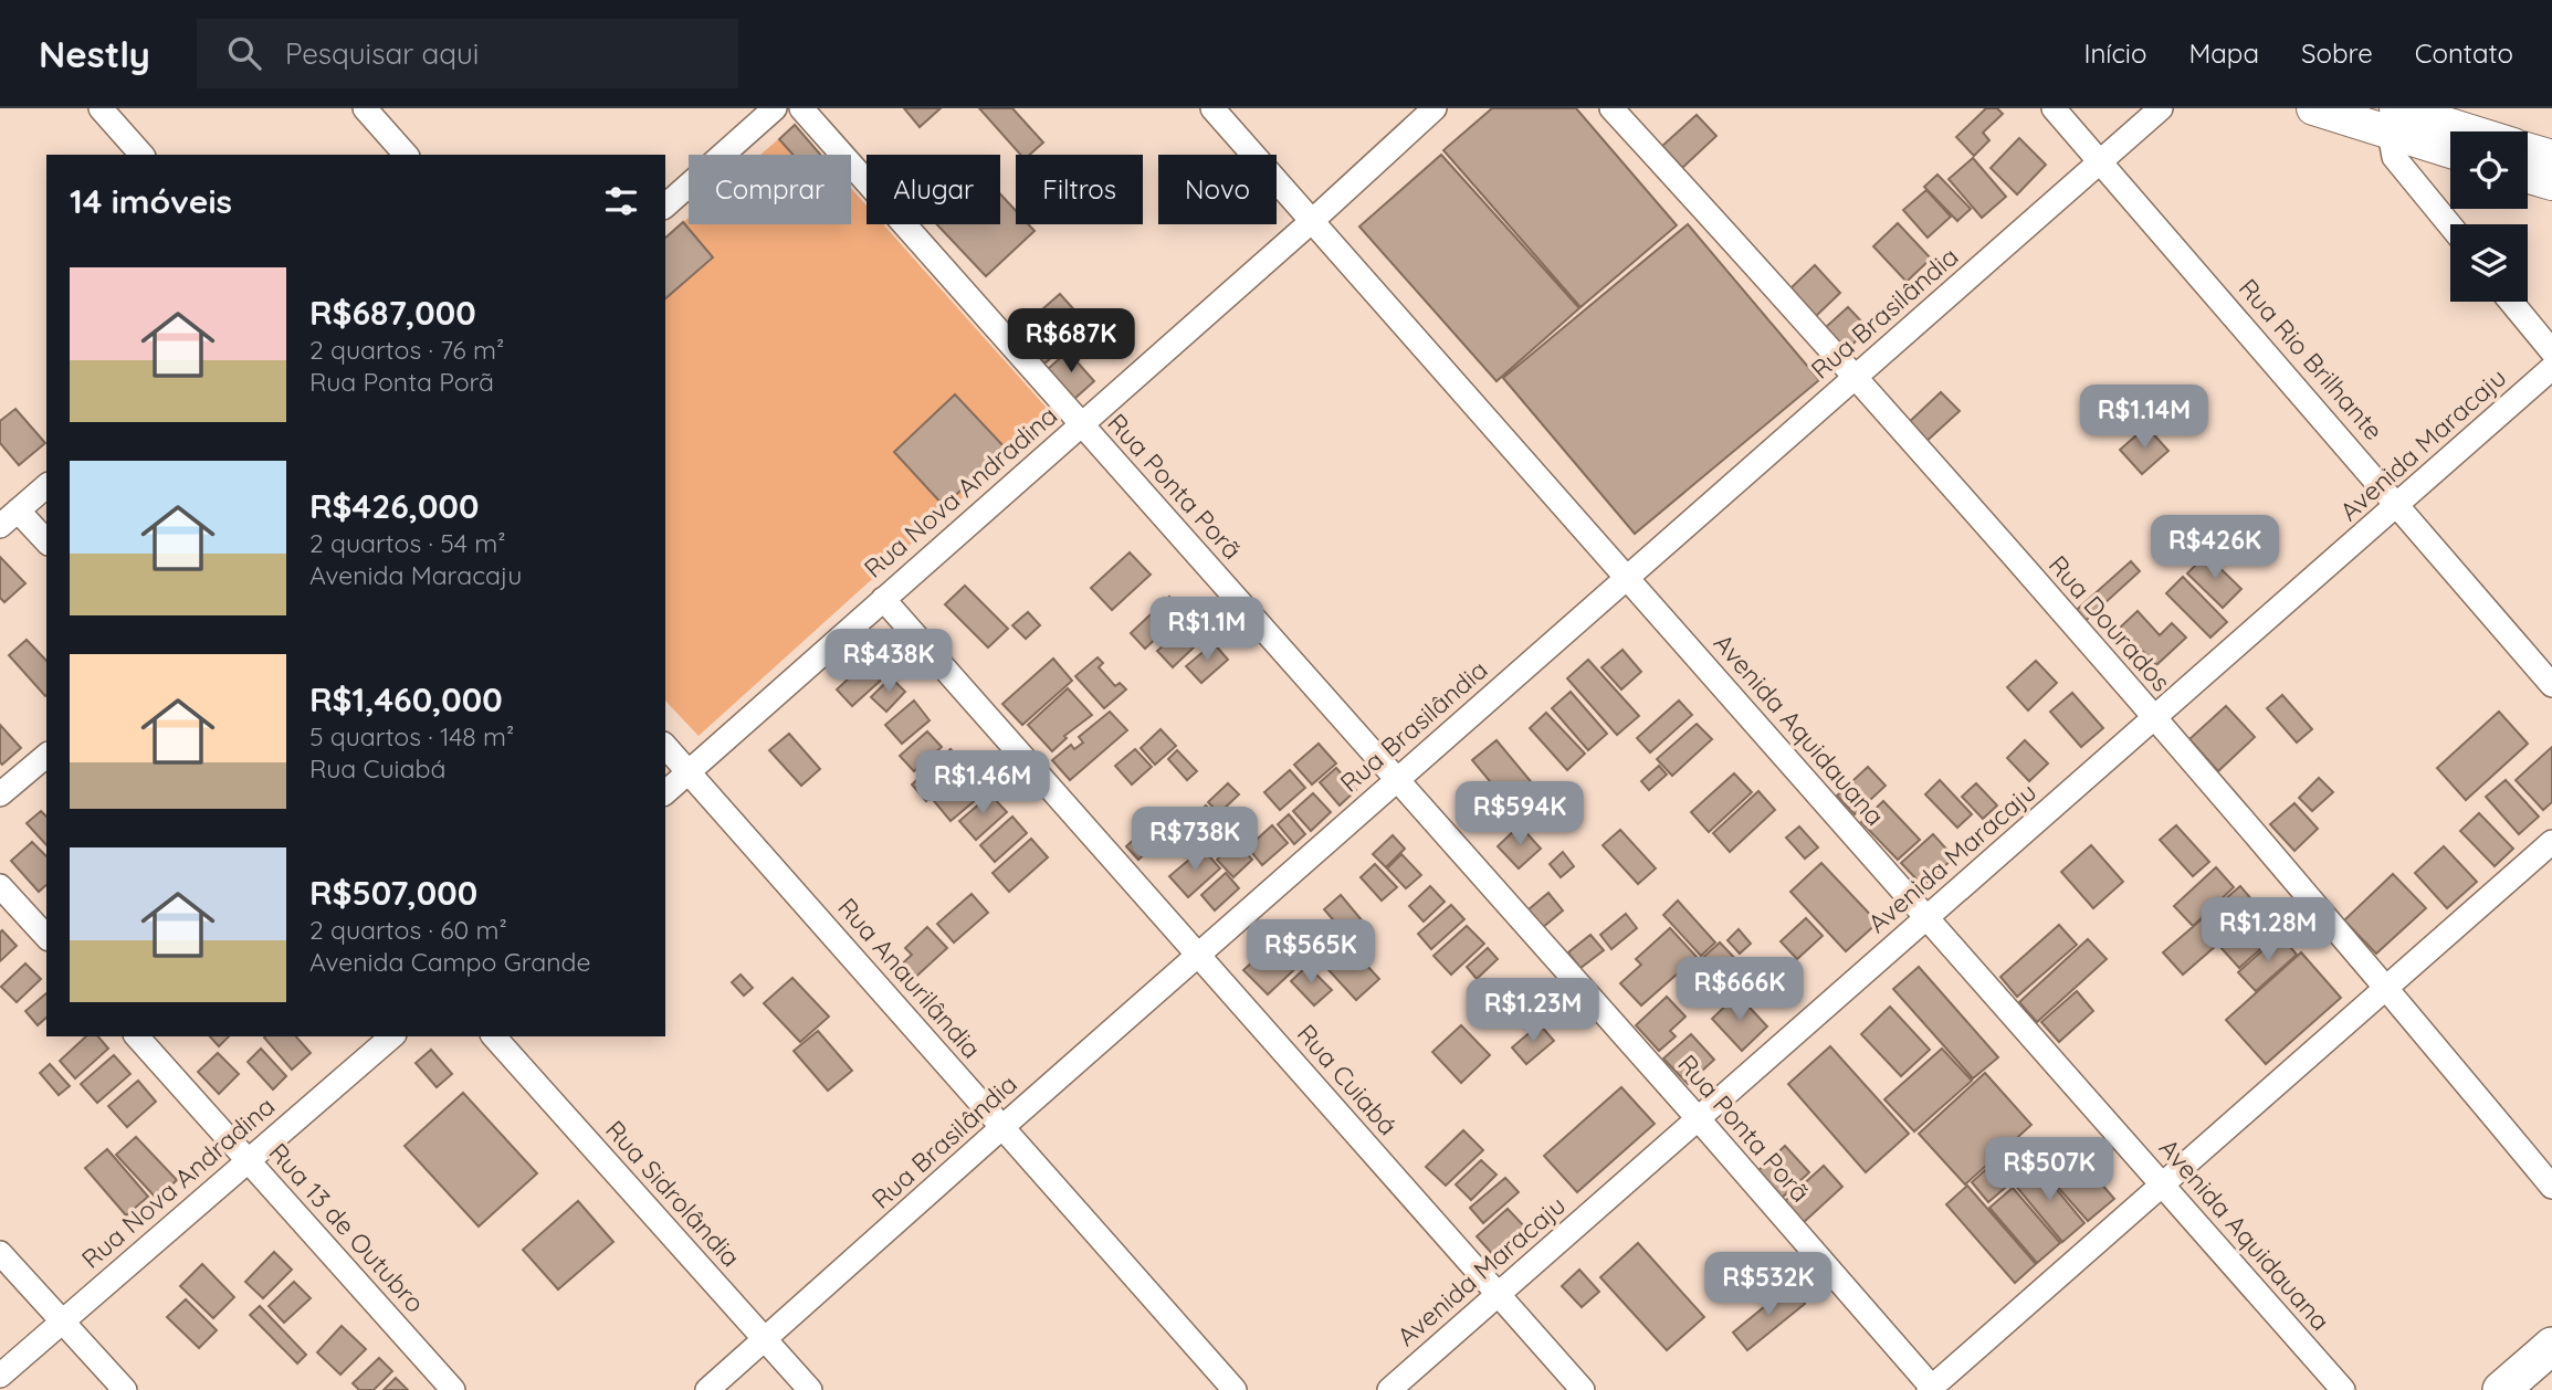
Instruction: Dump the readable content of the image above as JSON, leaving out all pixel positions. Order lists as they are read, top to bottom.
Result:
{
  "streets": {
    "street": [
      "Rua Brasilândia",
      "Rua Rio Brilhante",
      "Avenida Maracaju",
      "Rua Ponta Porã",
      "Rua Nova Andradina",
      "Rua Dourados",
      "Avenida Aquidauana",
      "Rua Anaurilândia",
      "Rua Cuiabá",
      "Rua Sidrolândia",
      "Rua 13 de Outubro"
    ]
  },
  "crossings": [
    ["Rua Brasilândia", "Rua Rio Brilhante"],
    ["Rua Brasilândia", "Rua Ponta Porã"],
    ["Rua Brasilândia", "Rua Dourados"],
    ["Rua Brasilândia", "Avenida Aquidauana"],
    ["Rua Brasilândia", "Rua Anaurilândia"],
    ["Rua Brasilândia", "Rua Cuiabá"],
    ["Rua Brasilândia", "Rua Sidrolândia"],
    ["Rua Rio Brilhante", "Avenida Maracaju"],
    ["Avenida Maracaju", "Rua Ponta Porã"],
    ["Avenida Maracaju", "Rua Dourados"],
    ["Avenida Maracaju", "Avenida Aquidauana"],
    ["Avenida Maracaju", "Rua Cuiabá"],
    ["Rua Ponta Porã", "Rua Nova Andradina"],
    ["Rua Nova Andradina", "Avenida Aquidauana"],
    ["Rua Nova Andradina", "Rua Anaurilândia"],
    ["Rua Nova Andradina", "Rua Cuiabá"],
    ["Rua Nova Andradina", "Rua 13 de Outubro"]
  ],
  "page": {
    "header": "Nestly",
    "search": "Pesquisar aqui",
    "nav": [
      "Início",
      "Mapa",
      "Sobre",
      "Contato"
    ],
    "chip": [
      "Comprar",
      "Alugar",
      "Filtros",
      "Novo"
    ],
    "heading": "14 imóveis",
    "list": [
      {
        "name": "R$687,000",
        "note": "2 quartos · 76 m² · Rua Ponta Porã"
      },
      {
        "name": "R$426,000",
        "note": "2 quartos · 54 m² · Avenida Maracaju"
      },
      {
        "name": "R$1,460,000",
        "note": "5 quartos · 148 m² · Rua Cuiabá"
      },
      {
        "name": "R$507,000",
        "note": "2 quartos · 60 m² · Avenida Campo Grande"
      }
    ],
    "price": [
      "R$687K",
      "R$1.14M",
      "R$426K",
      "R$1.1M",
      "R$438K",
      "R$1.46M",
      "R$594K",
      "R$738K",
      "R$1.28M",
      "R$565K",
      "R$666K",
      "R$1.23M",
      "R$507K",
      "R$532K"
    ]
  }
}
